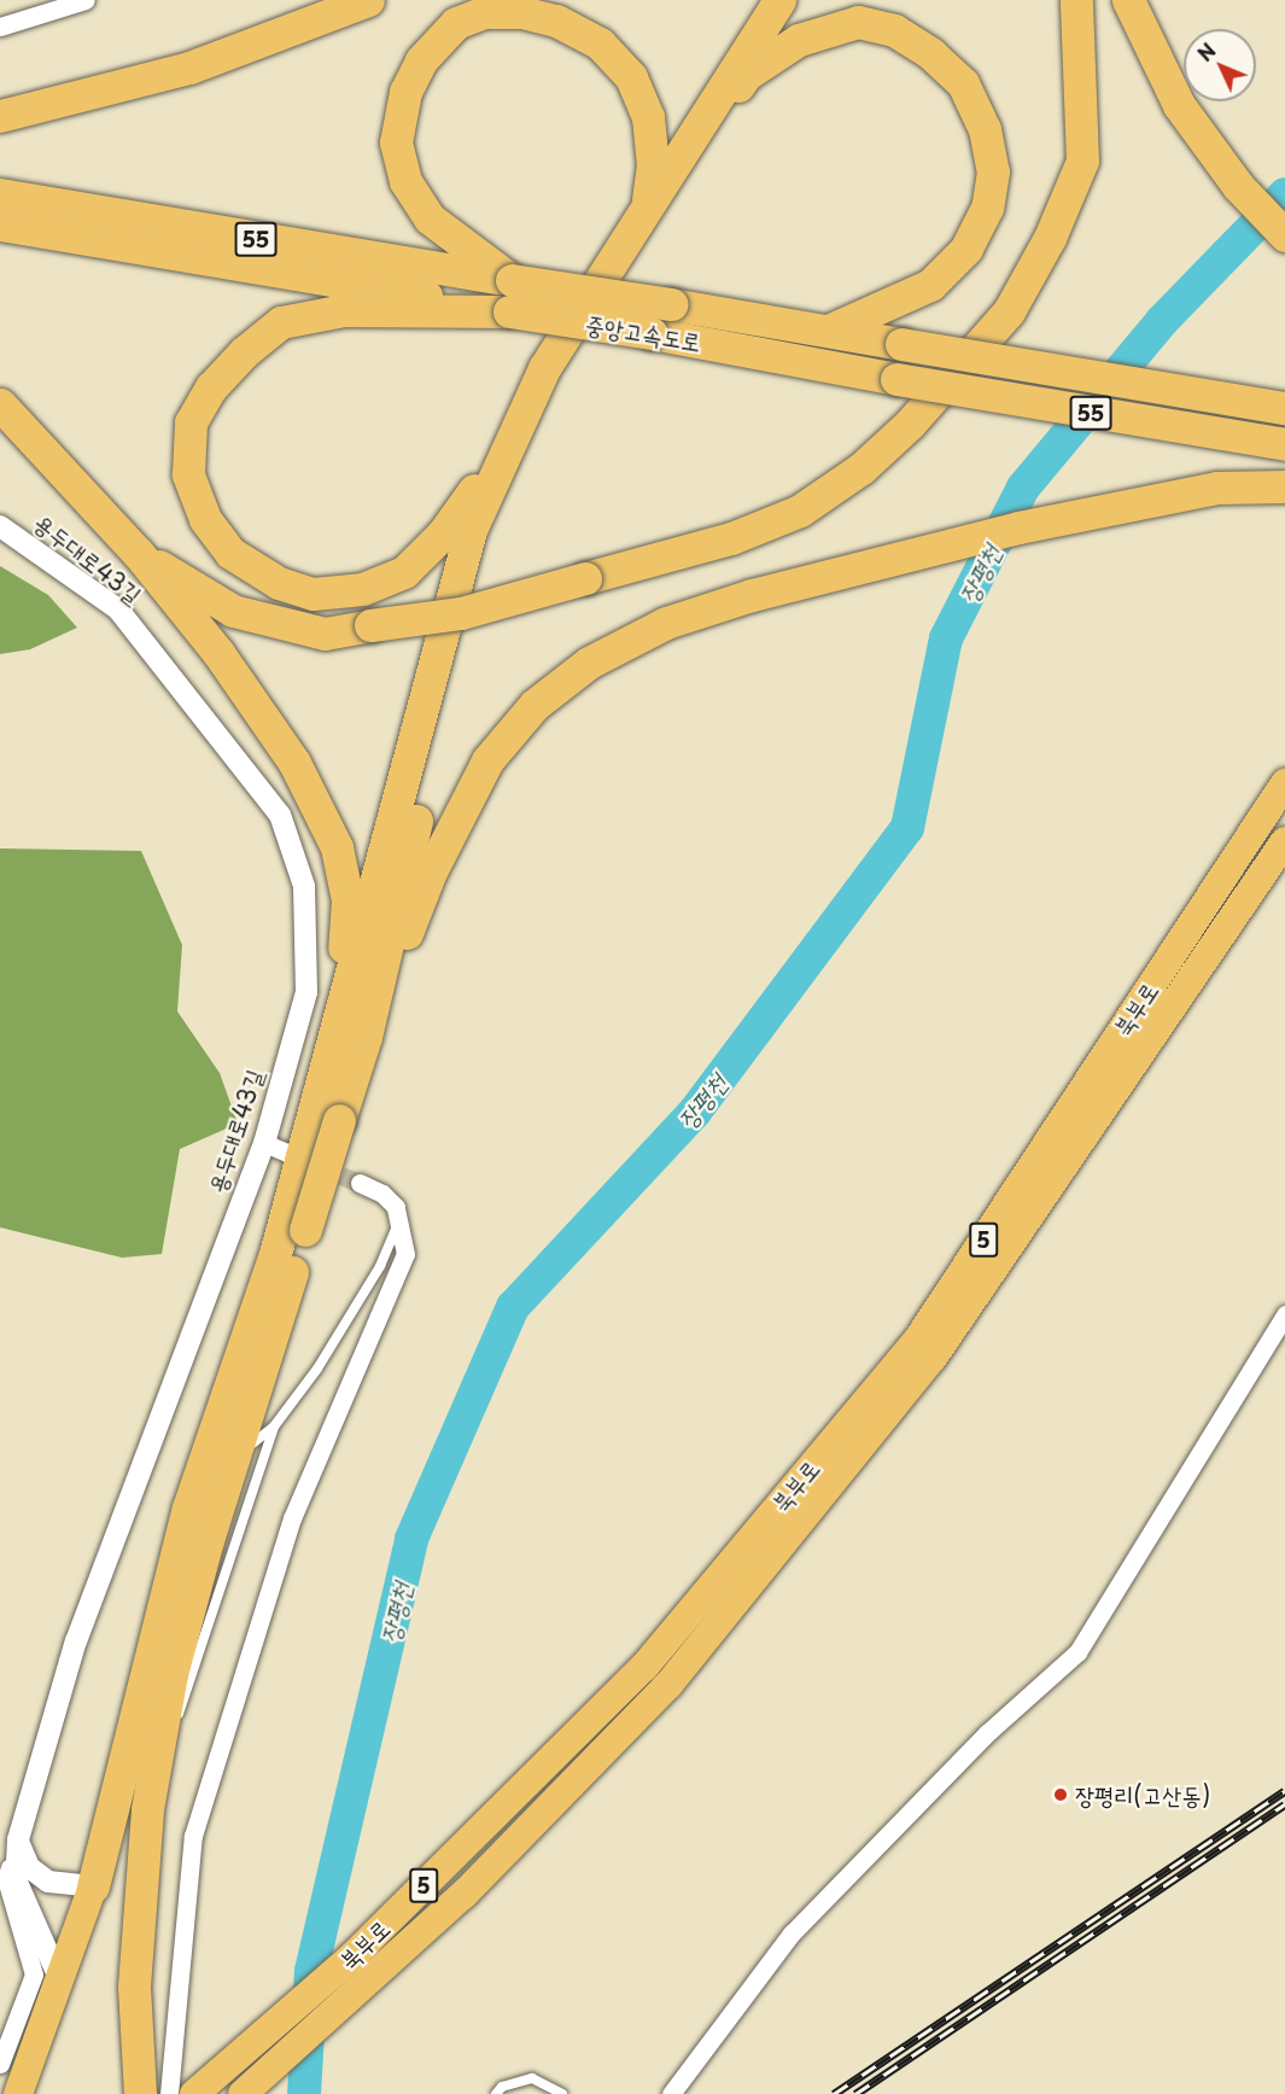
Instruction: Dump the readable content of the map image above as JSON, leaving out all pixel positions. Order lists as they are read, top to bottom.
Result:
{
  "streets": {
    "highway": [
      "55",
      "중앙고속도로",
      "북부로",
      "5"
    ],
    "street": ["용두대로43길"]
  },
  "water": ["장평천"],
  "places": ["장평리(고산동)"],
  "north": "top left"
}
